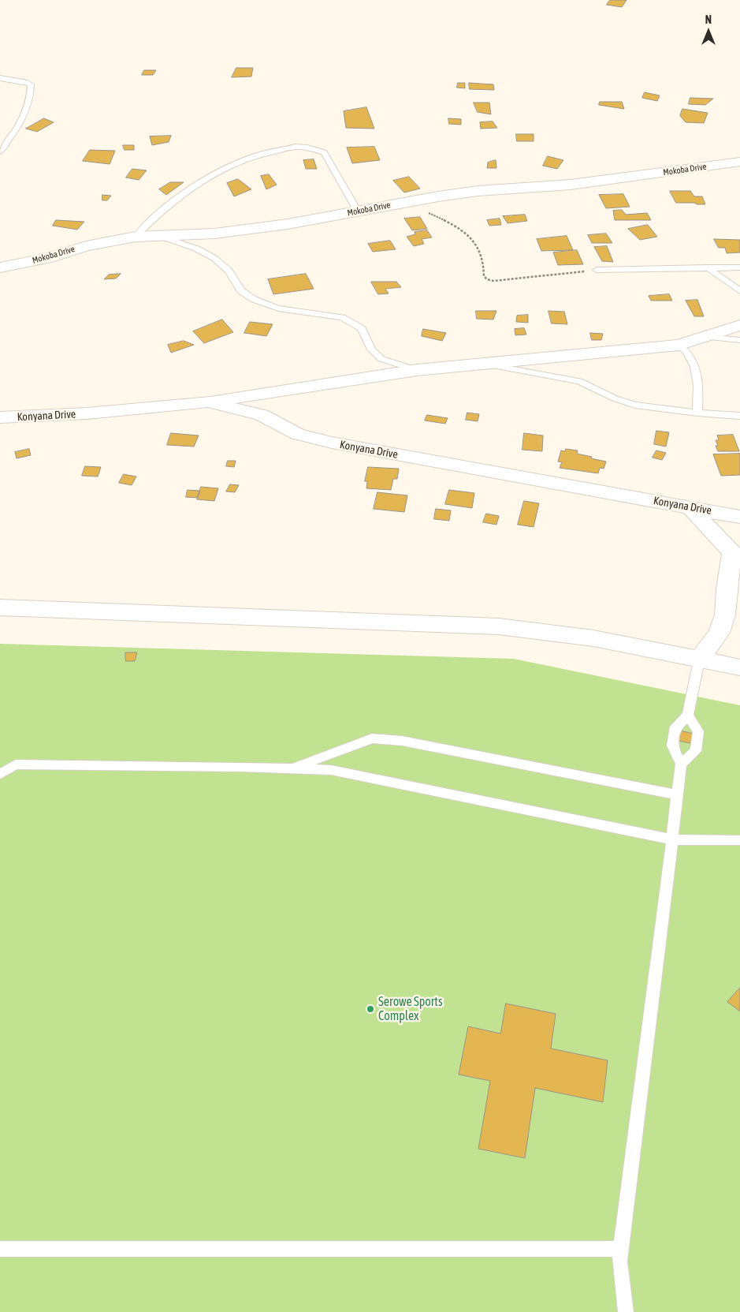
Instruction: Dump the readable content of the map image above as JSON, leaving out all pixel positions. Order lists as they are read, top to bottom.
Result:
{
  "streets": {
    "street": ["Mokoba Drive", "Konyana Drive"]
  },
  "places": ["Serowe Sports Complex"],
  "north": "top"
}
